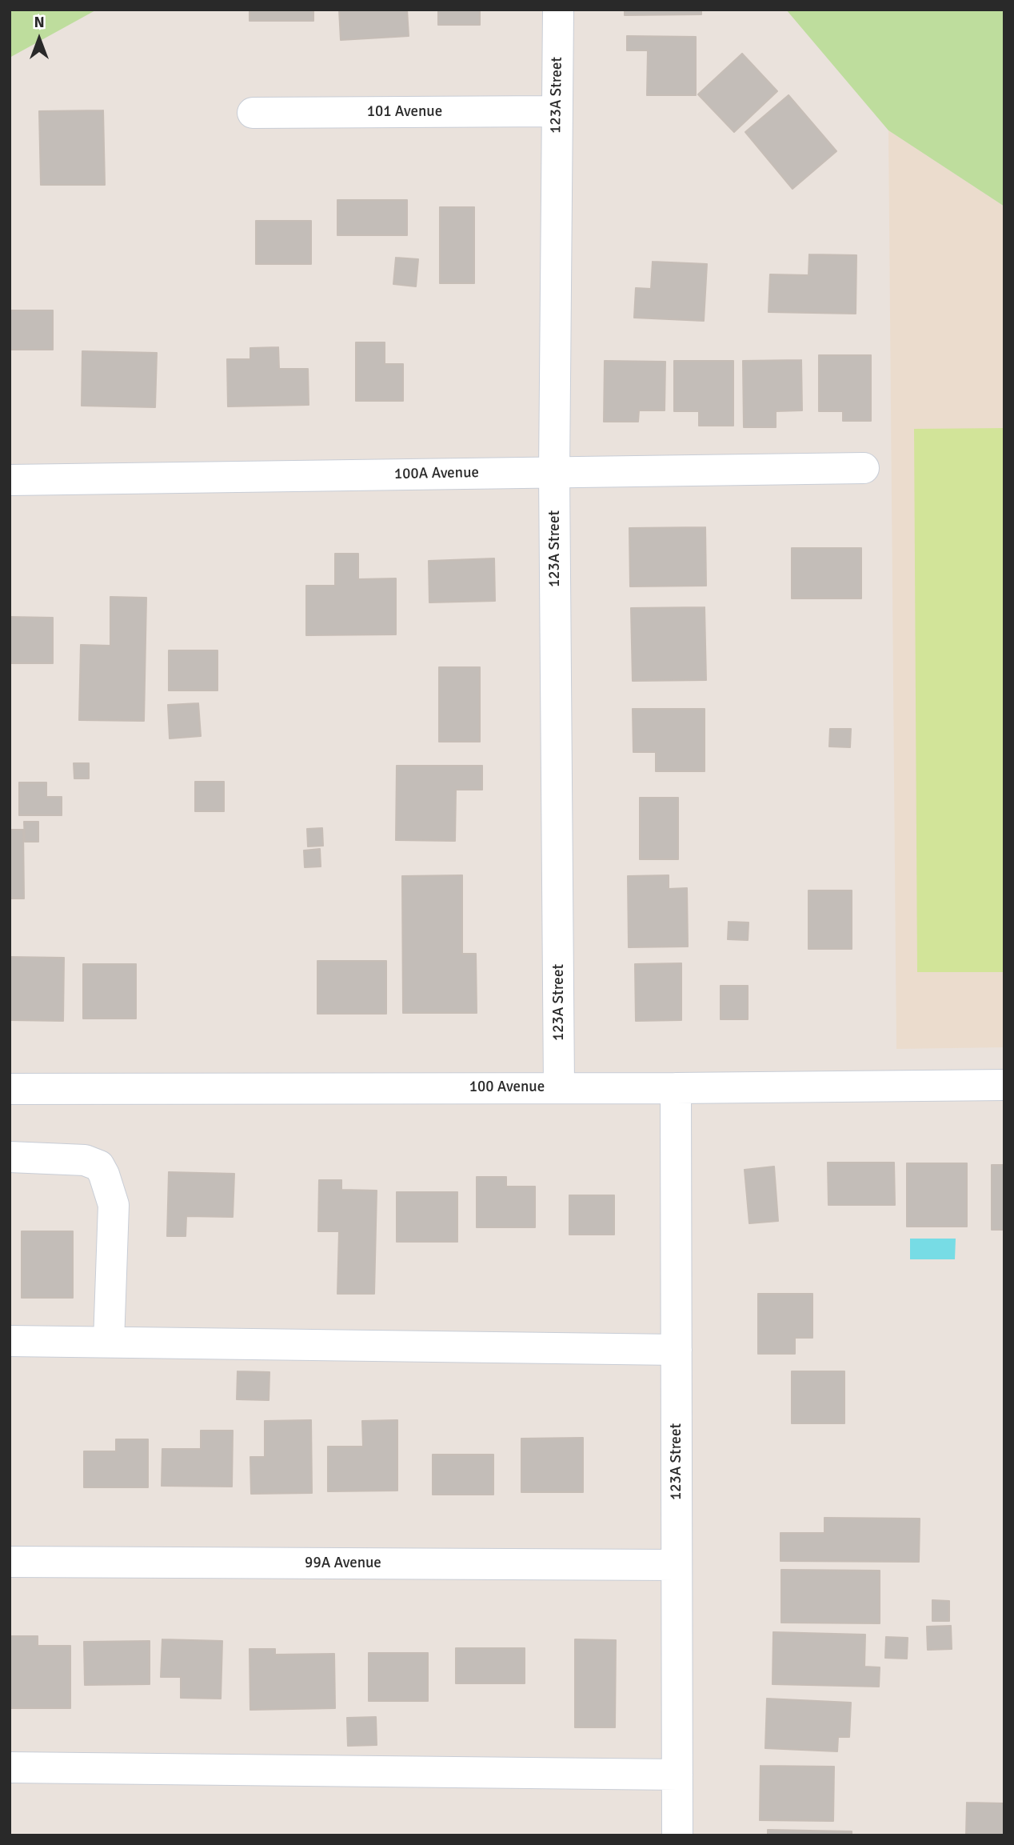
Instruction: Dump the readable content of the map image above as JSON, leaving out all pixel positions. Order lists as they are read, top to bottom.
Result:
{
  "streets": {
    "street": [
      "123A Street",
      "101 Avenue",
      "100A Avenue",
      "100 Avenue",
      "99A Avenue"
    ]
  },
  "crossings": [
    ["123A Street", "101 Avenue"],
    ["123A Street", "100A Avenue"],
    ["123A Street", "100 Avenue"],
    ["123A Street", "99A Avenue"]
  ],
  "north": "top"
}
